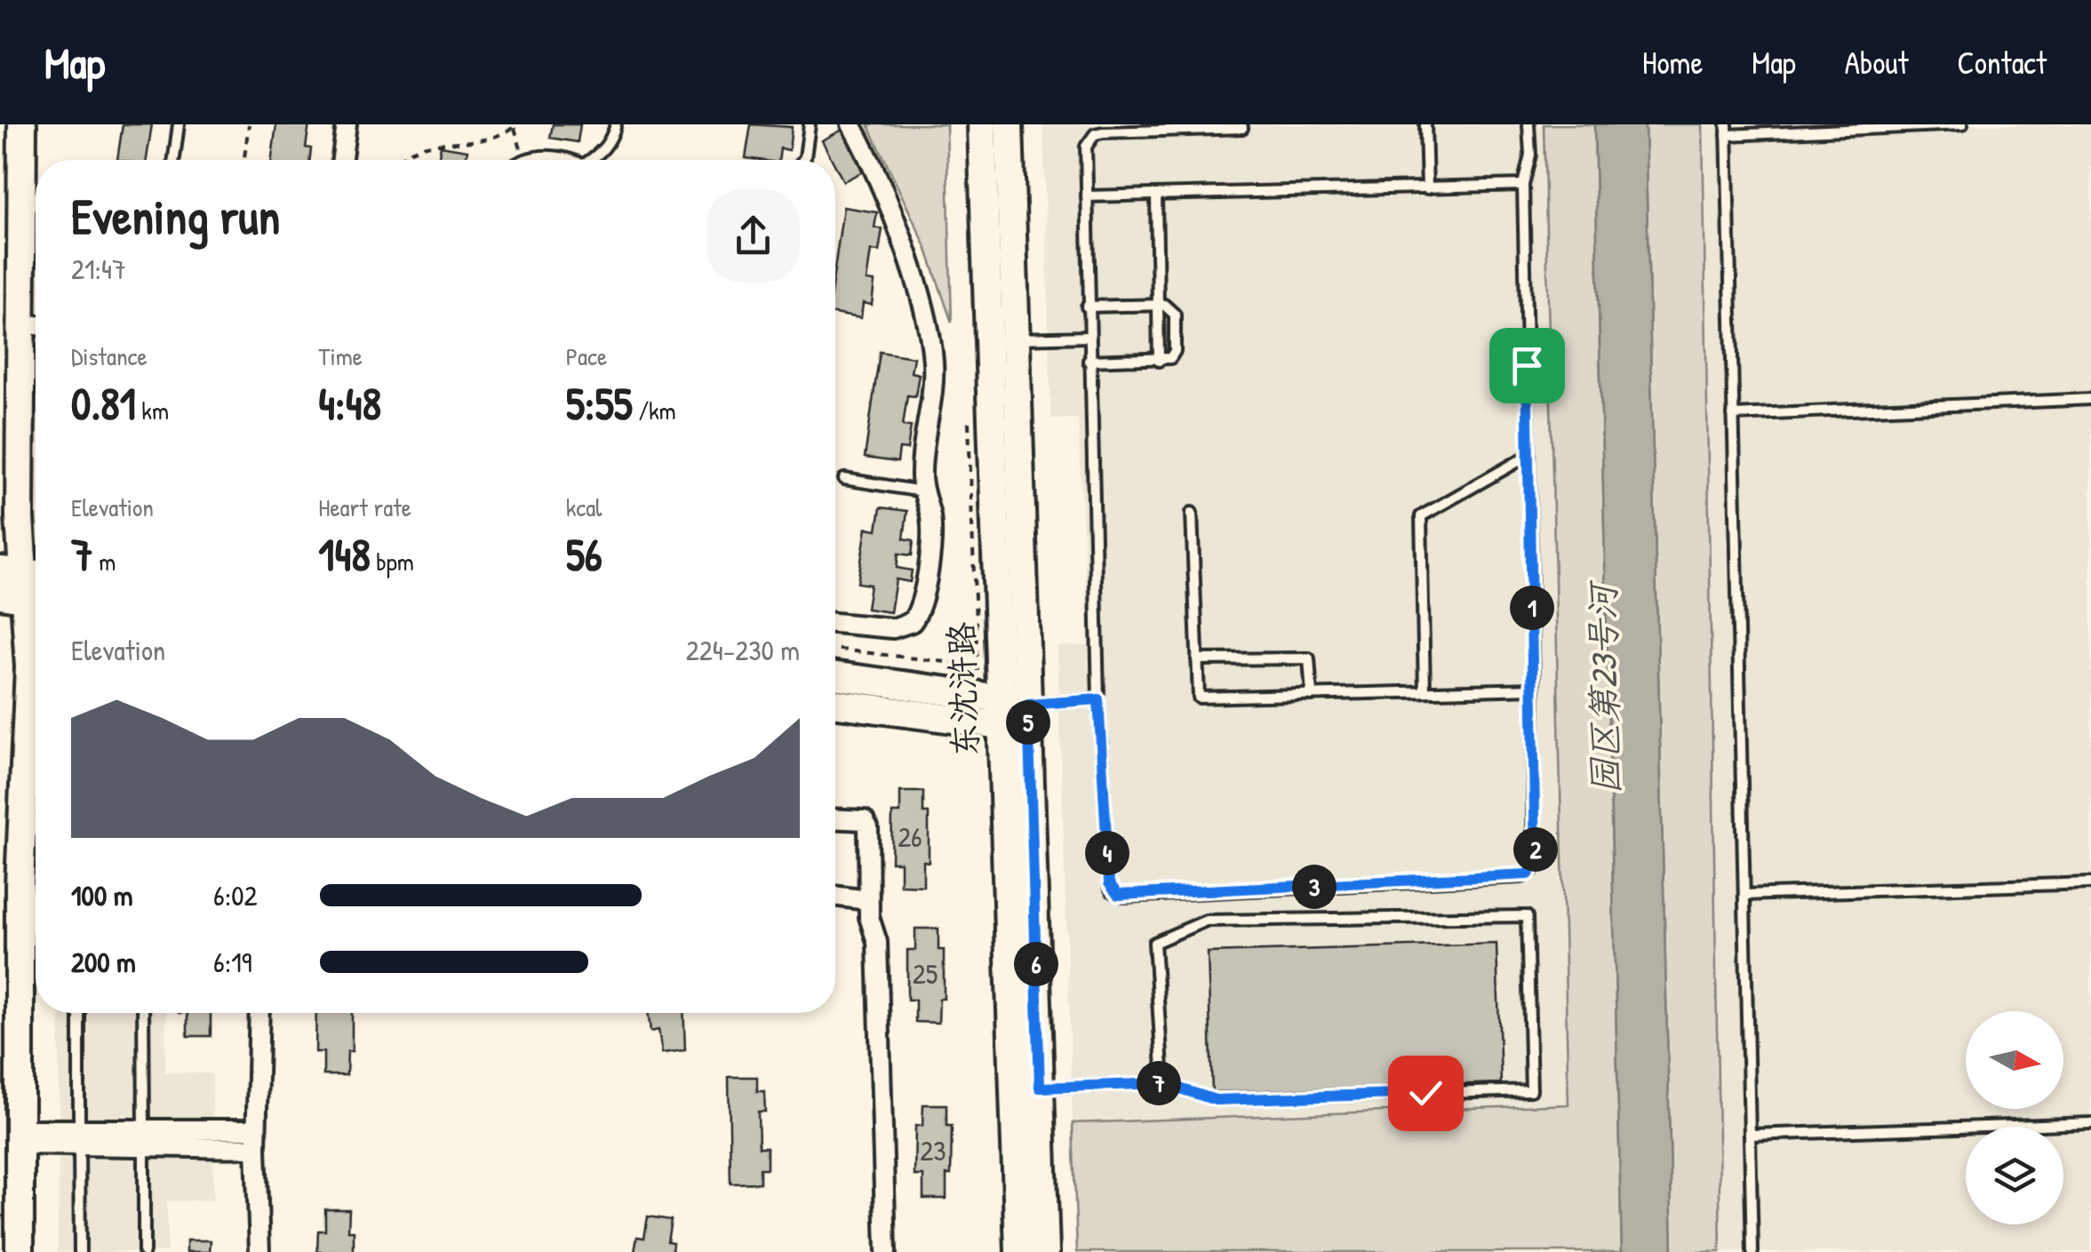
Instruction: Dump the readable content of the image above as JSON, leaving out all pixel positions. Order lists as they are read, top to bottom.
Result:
{
  "streets": {
    "main road": ["东沈浒路"]
  },
  "water": ["园区第23号河"],
  "house_numbers": ["26", "25", "23"],
  "north": "right",
  "page": {
    "header": "Map",
    "nav": [
      "Home",
      "Map",
      "About",
      "Contact"
    ],
    "heading": ["Evening run", "21:47"],
    "stats": [
      ["Distance", "0.81 km"],
      ["Time", "4:48"],
      ["Pace", "5:55 /km"],
      ["Elevation", "7 m"],
      ["Heart rate", "148 bpm"],
      ["kcal", "56"]
    ],
    "pins": [
      "1",
      "5",
      "2",
      "4",
      "3",
      "6",
      "7"
    ],
    "chart": ["Elevation", "224–230 m"],
    "list": [
      {
        "name": "100 m",
        "note": "6:02"
      },
      {
        "name": "200 m",
        "note": "6:19"
      }
    ]
  }
}
